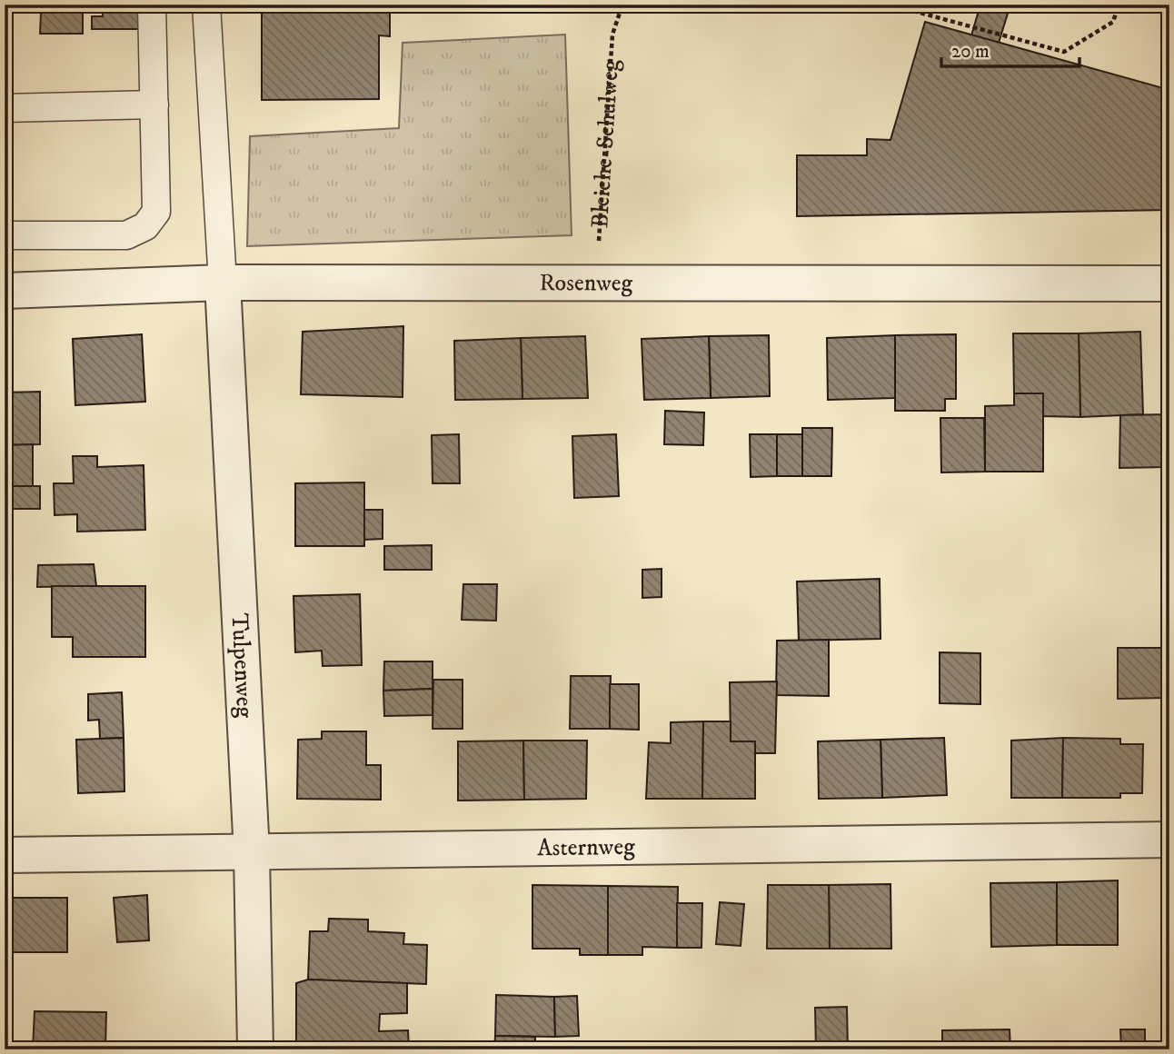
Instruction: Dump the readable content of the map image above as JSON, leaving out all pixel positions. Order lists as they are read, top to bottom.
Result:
{
  "streets": {
    "street": ["Rosenweg", "Tulpenweg", "Asternweg"],
    "path": ["Bleiche-Schulweg"]
  },
  "crossings": [
    ["Bleiche-Schulweg", "Rosenweg"],
    ["Rosenweg", "Tulpenweg"],
    ["Tulpenweg", "Asternweg"]
  ],
  "scale_bar": "20 m"
}
